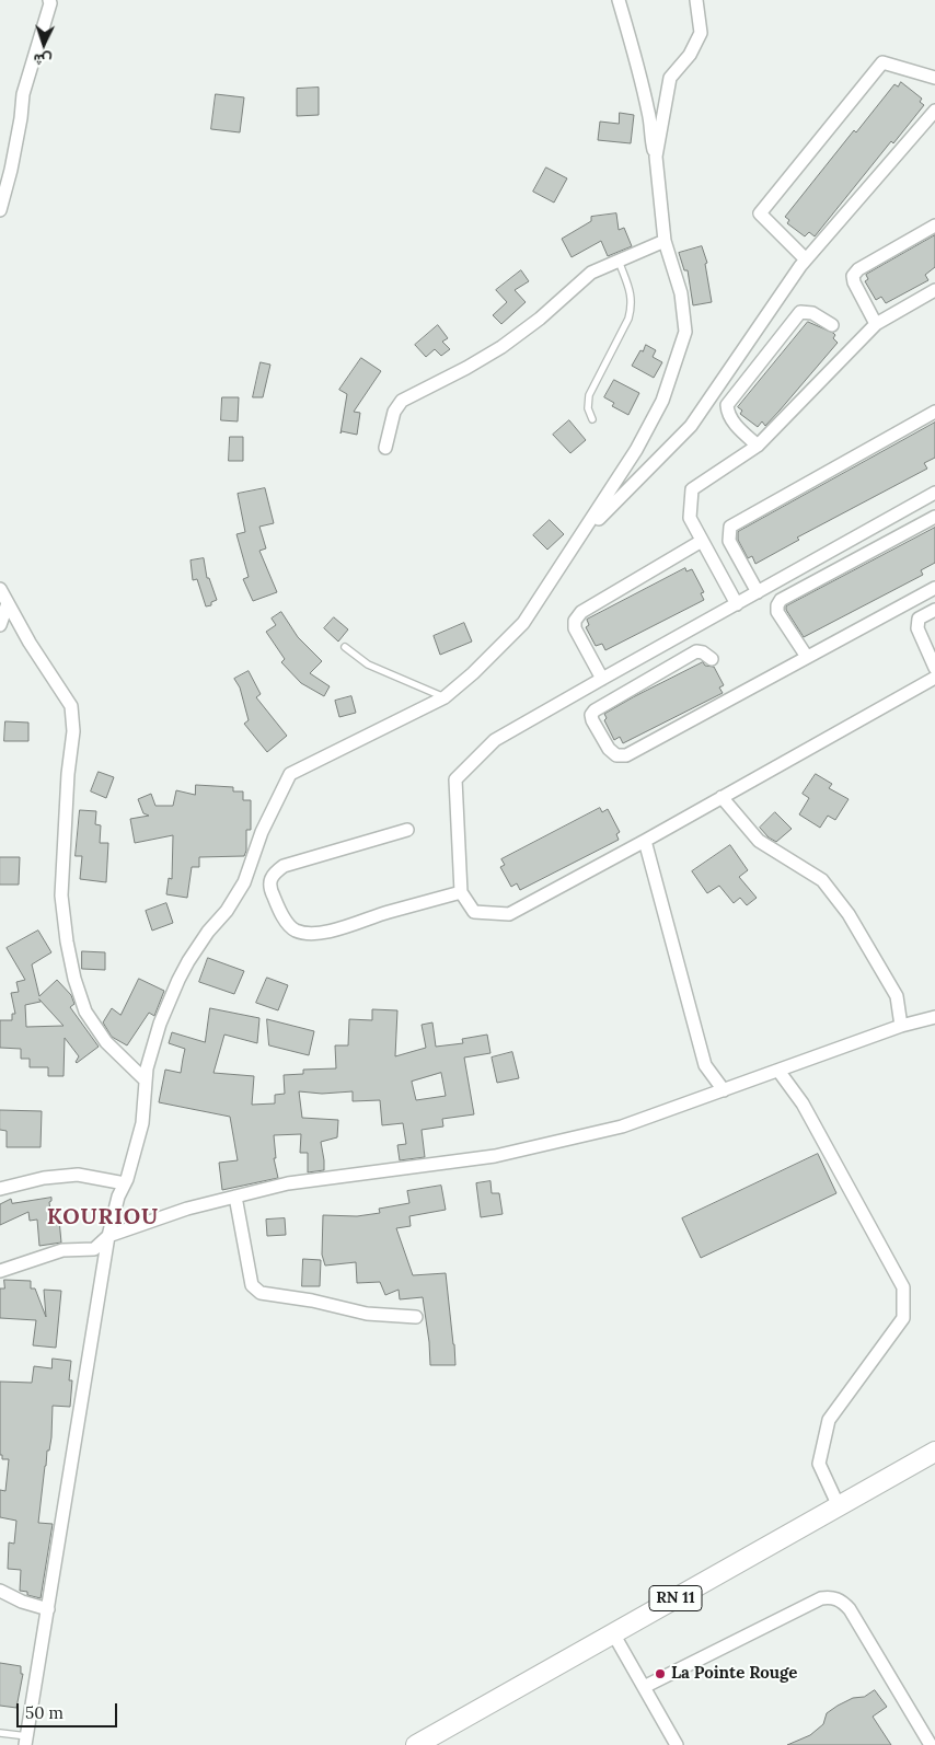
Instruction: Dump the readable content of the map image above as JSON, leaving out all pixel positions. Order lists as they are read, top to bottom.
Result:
{
  "streets": {
    "main road": ["RN 11"]
  },
  "districts": ["KOURIOU"],
  "places": ["La Pointe Rouge"],
  "scale_bar": "50 m",
  "north": "bottom"
}
